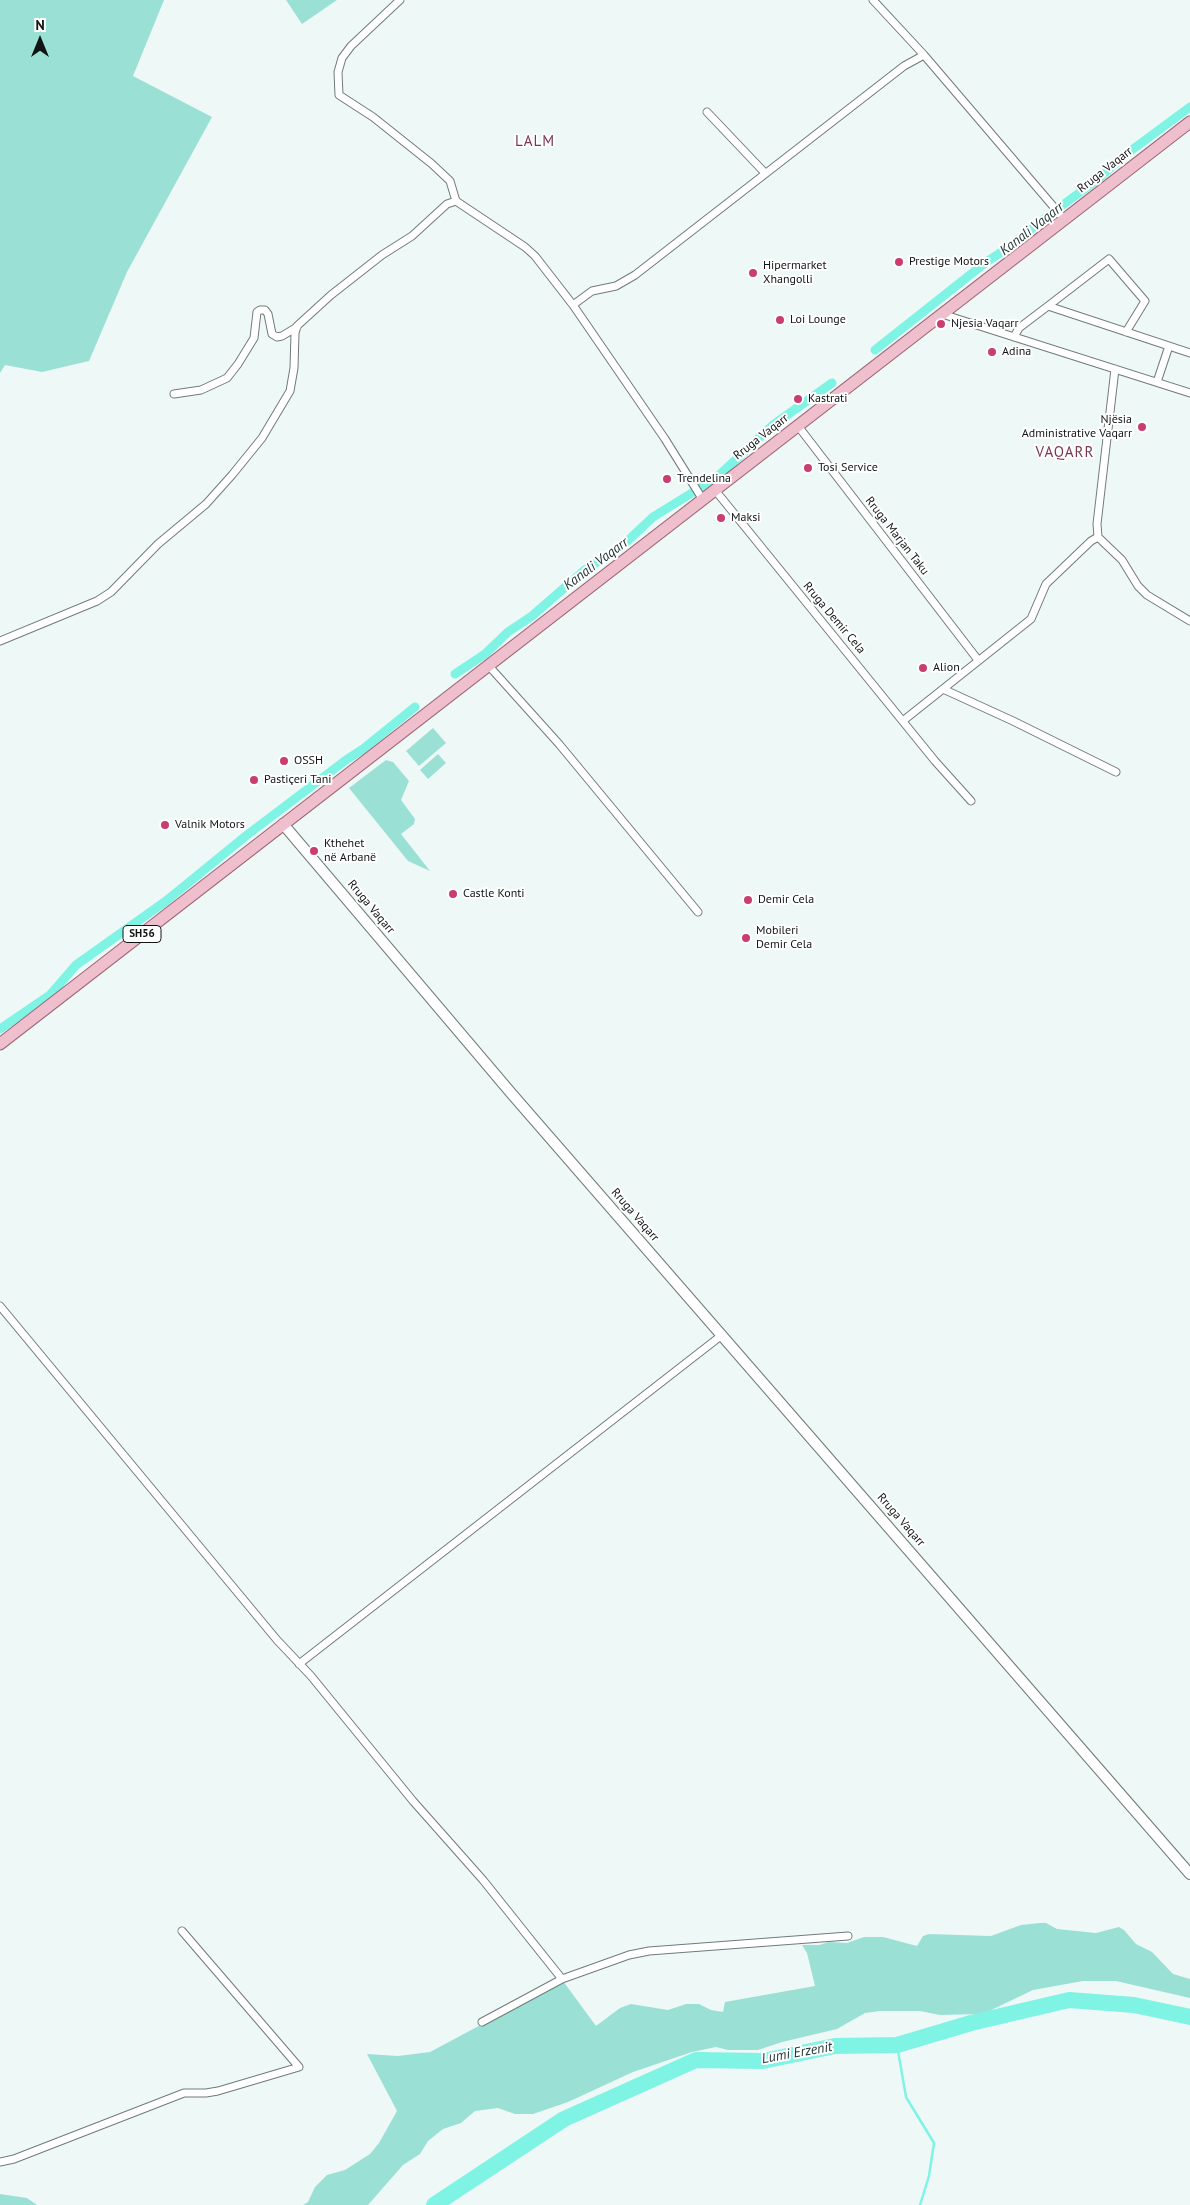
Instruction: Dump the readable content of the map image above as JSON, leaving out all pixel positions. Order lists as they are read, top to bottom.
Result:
{
  "streets": {
    "main road": ["Rruga Vaqarr", "SH56"],
    "street": ["Rruga Marjan Taku", "Rruga Demir Cela"]
  },
  "crossings": [
    ["Rruga Vaqarr", "Rruga Marjan Taku"],
    ["Rruga Vaqarr", "Rruga Demir Cela"],
    ["Rruga Vaqarr", "SH56"]
  ],
  "districts": ["LALM", "VAQARR"],
  "water": ["Kanali Vaqarr", "Lumi Erzenit"],
  "places": [
    "Prestige Motors",
    "Hipermarket Xhangolli",
    "Loi Lounge",
    "Njesia Vaqarr",
    "Adina",
    "Kastrati",
    "Njësia Administrative Vaqarr",
    "Tosi Service",
    "Trendelina",
    "Maksi",
    "Alion",
    "OSSH",
    "Pastiçeri Tani",
    "Valnik Motors",
    "Kthehet në Arbanë",
    "Castle Konti",
    "Demir Cela",
    "Mobileri Demir Cela"
  ],
  "north": "top"
}
